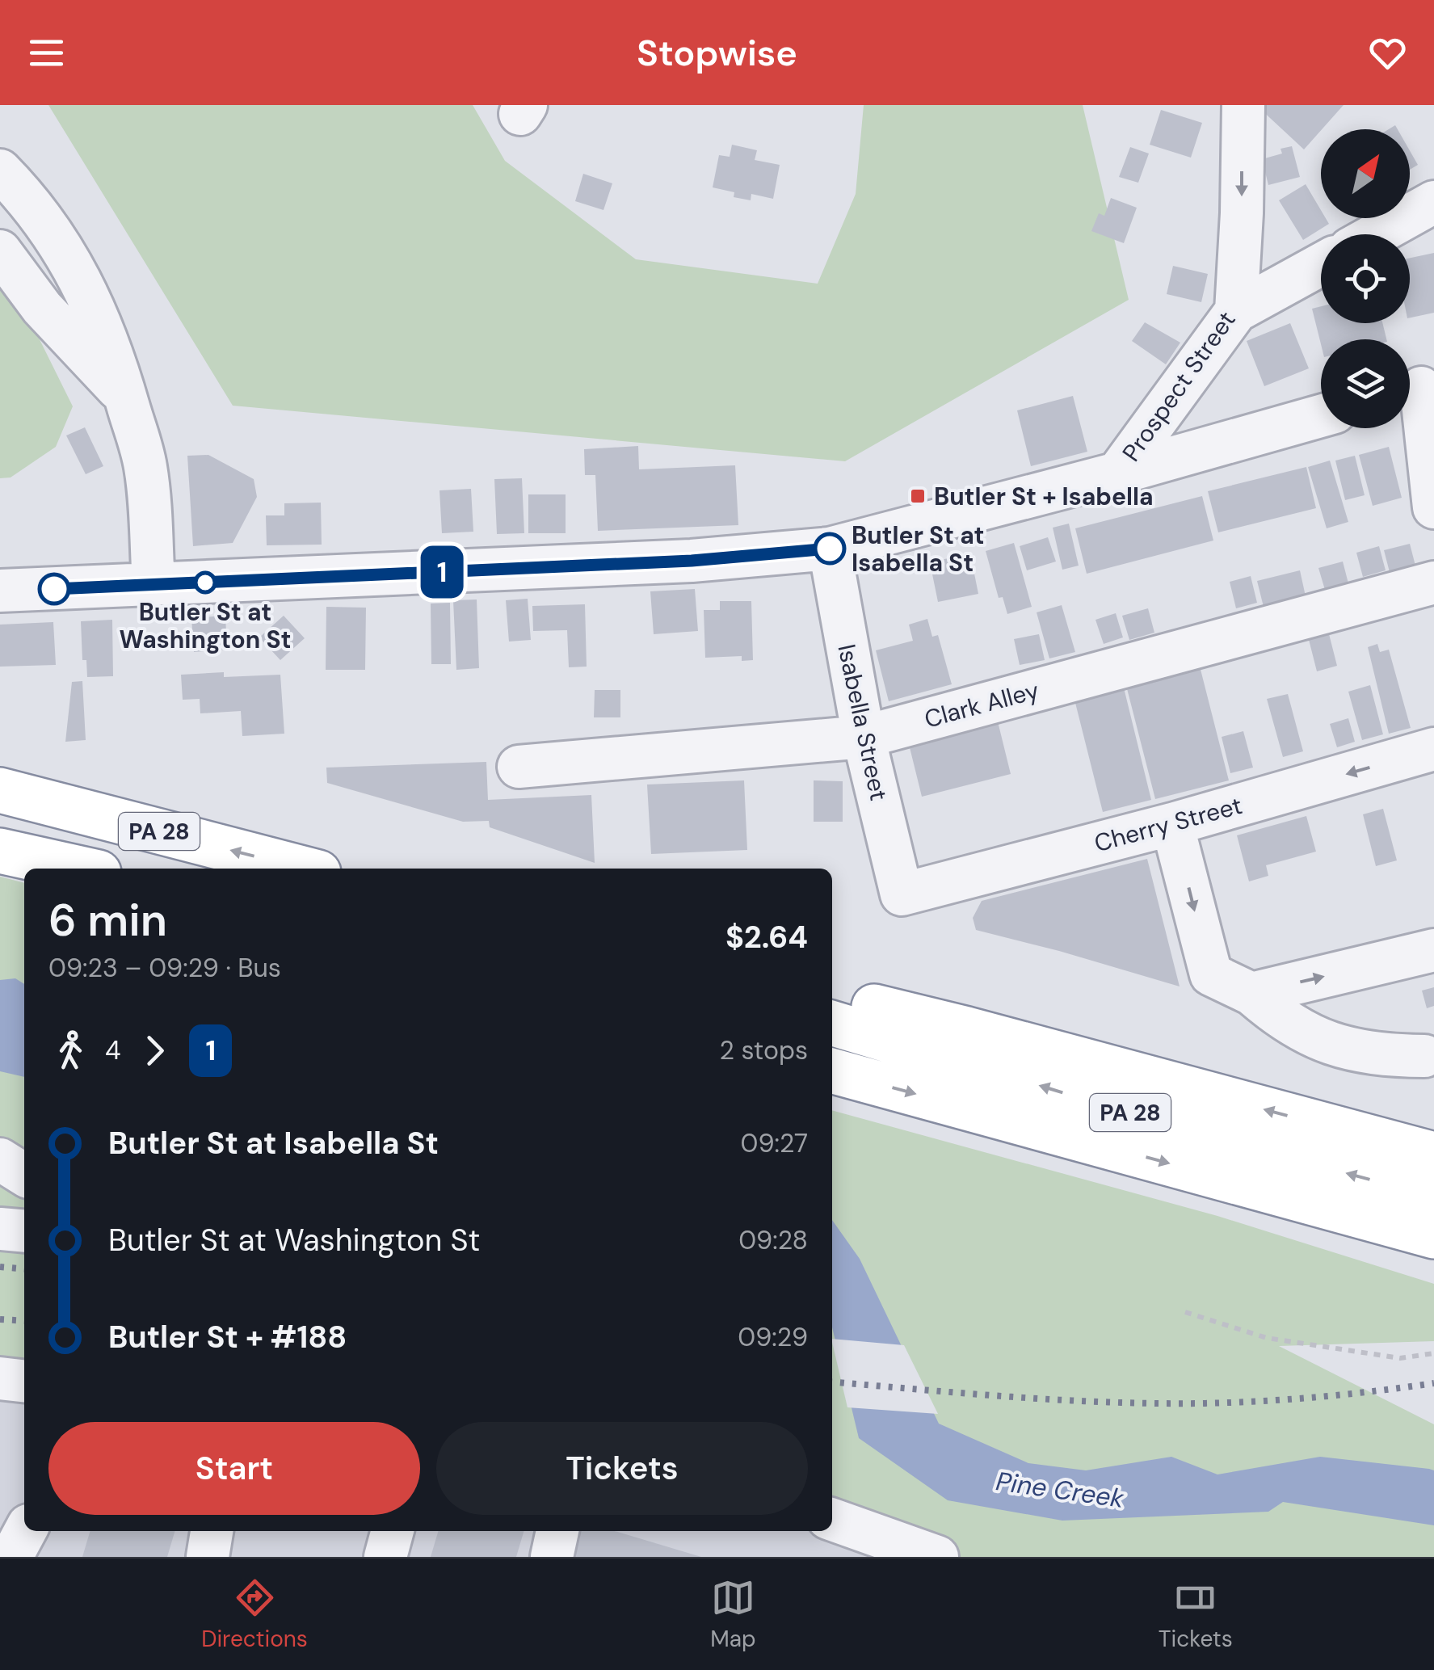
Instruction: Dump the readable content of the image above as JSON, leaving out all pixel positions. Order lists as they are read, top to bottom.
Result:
{
  "streets": {
    "highway": ["PA 28"],
    "street": [
      "Prospect Street",
      "Clark Alley",
      "Isabella Street",
      "Cherry Street"
    ]
  },
  "crossings": [
    ["Clark Alley", "Isabella Street"],
    ["Isabella Street", "Cherry Street"]
  ],
  "one_way": ["Prospect Street"],
  "water": ["Pine Creek"],
  "places": {
    "transit": ["Butler St + Isabella"],
    "other": ["Butler St at Isabella St", "Butler St at Washington St"]
  },
  "lines": ["bus line 1"],
  "north": "top right",
  "page": {
    "header": "Stopwise",
    "on_map": "1",
    "heading": ["6 min", "09:23 – 09:29 · Bus", "$2.64"],
    "legs": ["4", "1", "2 stops"],
    "list": [
      {
        "name": "Butler St at Isabella St",
        "value": "09:27"
      },
      {
        "name": "Butler St at Washington St",
        "value": "09:28"
      },
      {
        "name": "Butler St + #188",
        "value": "09:29"
      }
    ],
    "buttons": ["Start", "Tickets"],
    "tabs": ["Directions", "Map", "Tickets"]
  }
}
